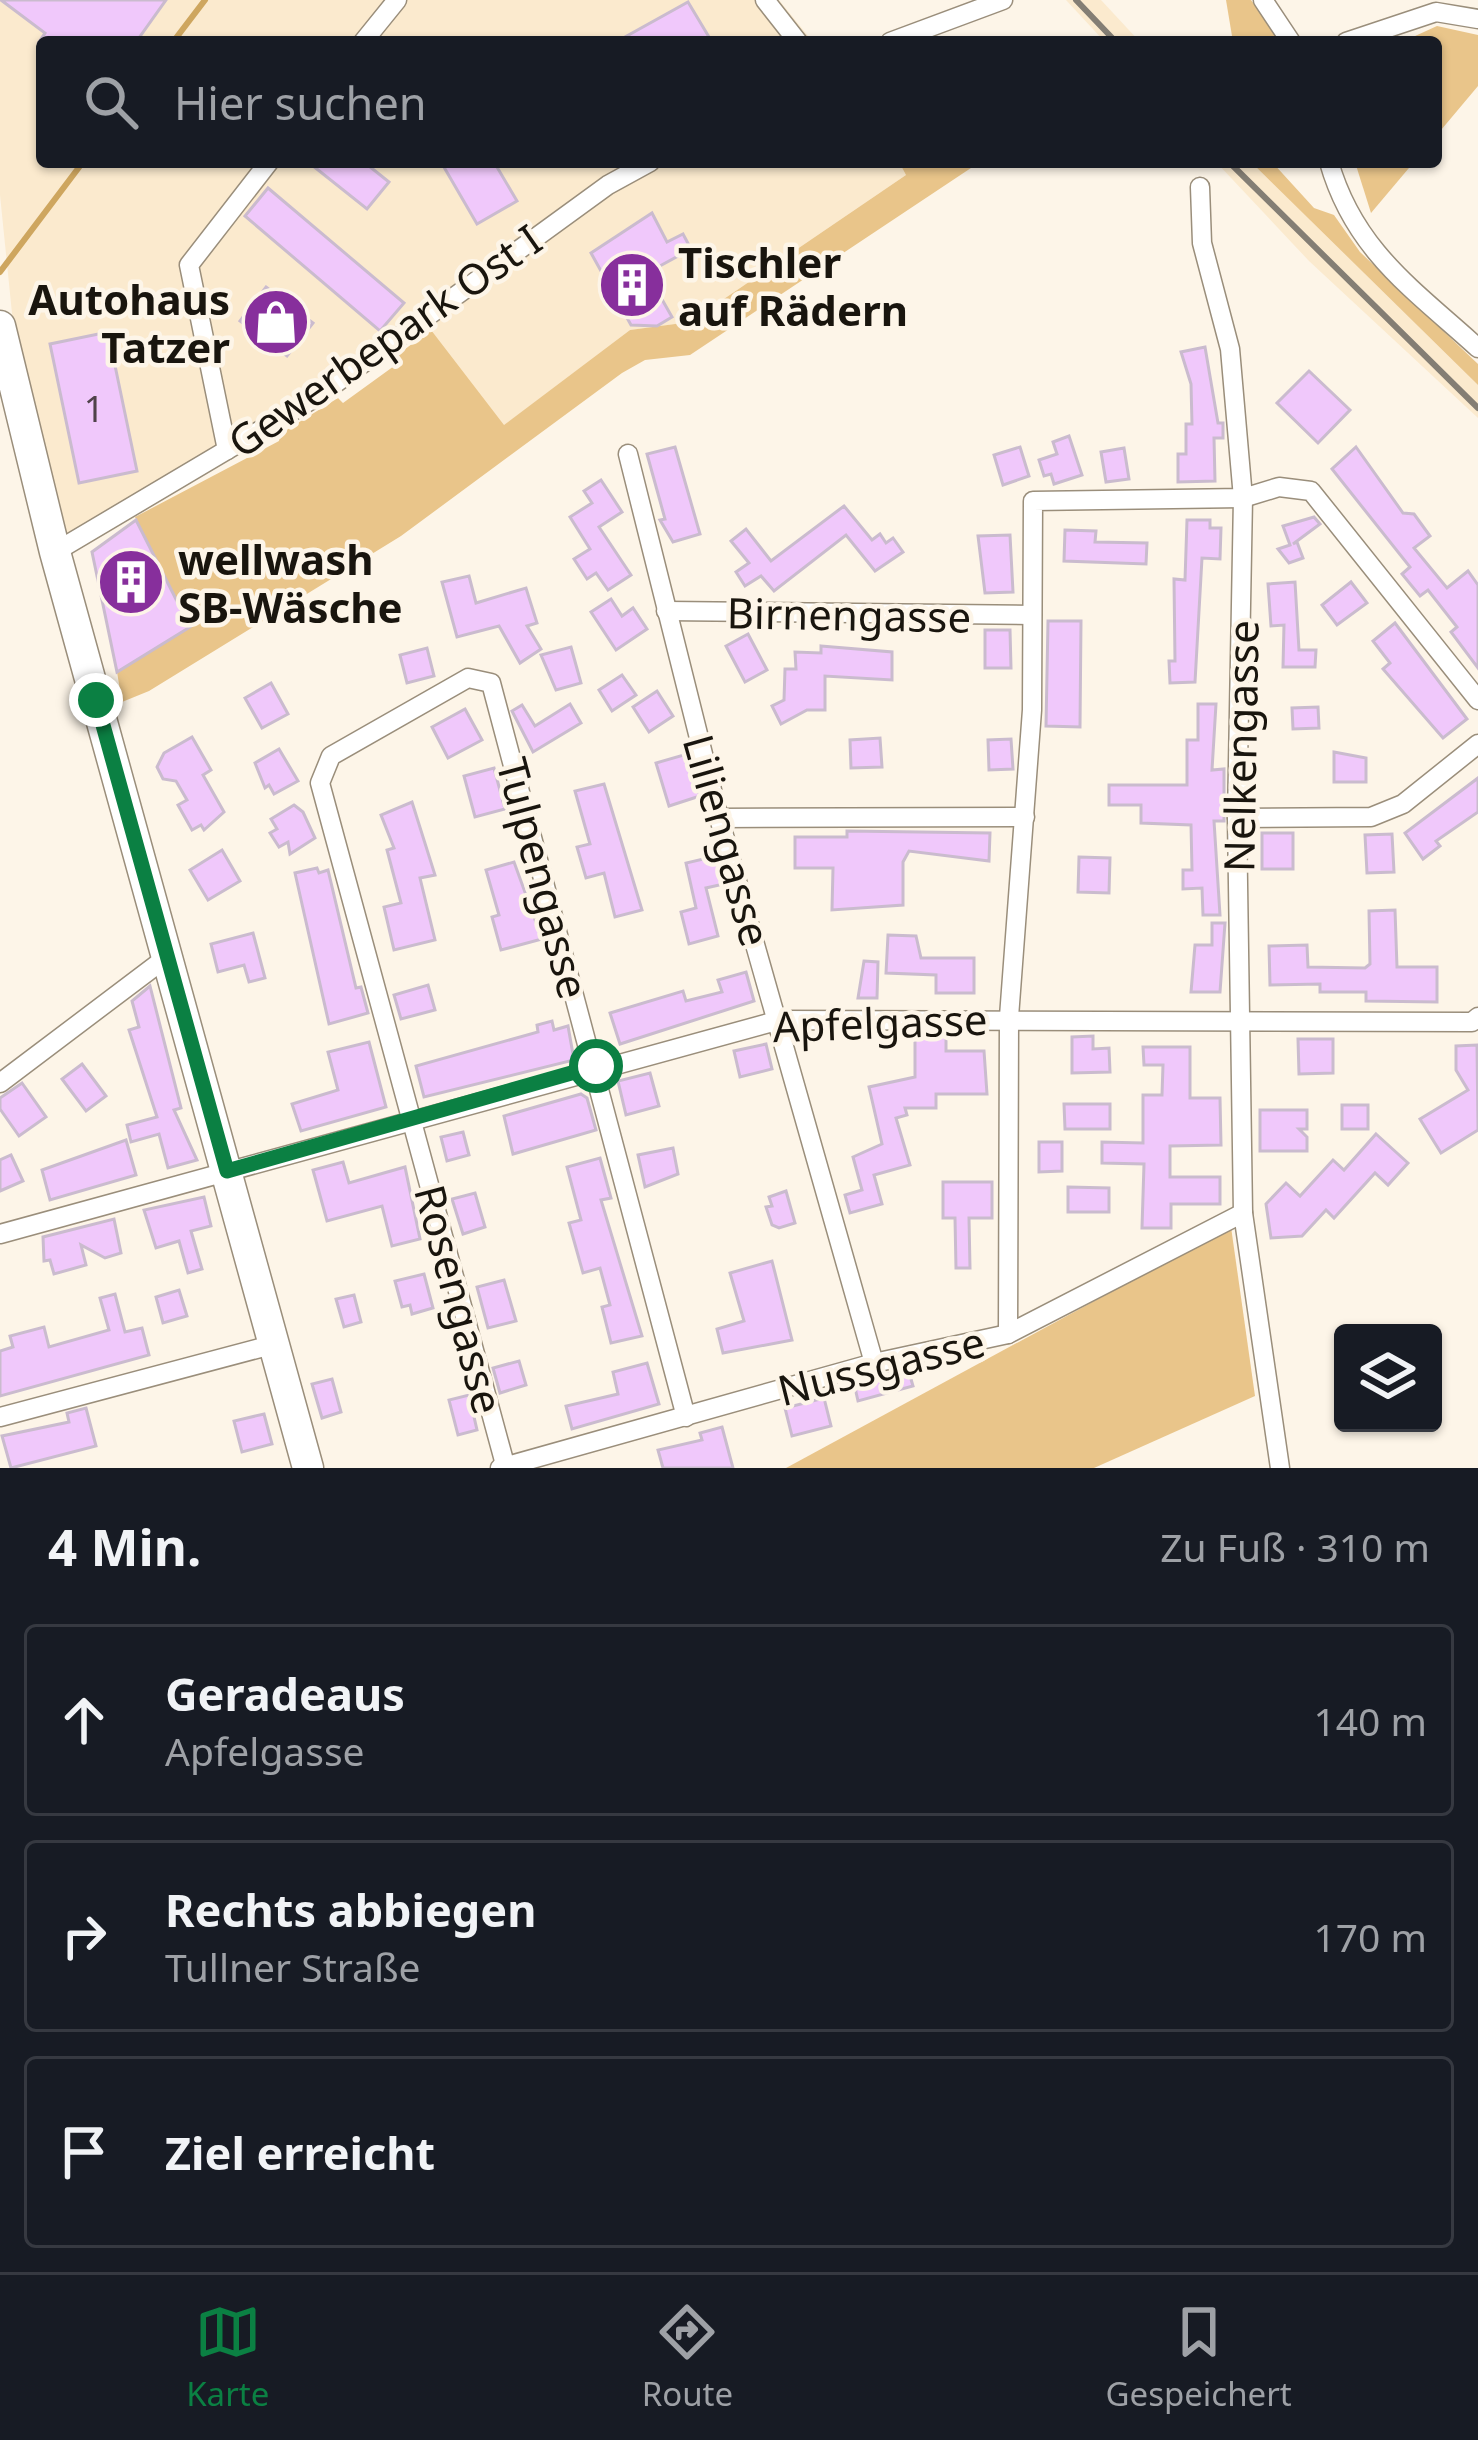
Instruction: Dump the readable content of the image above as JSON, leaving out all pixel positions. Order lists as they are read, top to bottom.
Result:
{
  "streets": {
    "street": [
      "Gewerbepark Ost I",
      "Birnengasse",
      "Nelkengasse",
      "Liliengasse",
      "Tulpengasse",
      "Apfelgasse",
      "Rosengasse",
      "Nussgasse"
    ]
  },
  "crossings": [
    ["Birnengasse", "Liliengasse"],
    ["Nelkengasse", "Apfelgasse"],
    ["Nelkengasse", "Nussgasse"],
    ["Liliengasse", "Apfelgasse"],
    ["Liliengasse", "Nussgasse"],
    ["Tulpengasse", "Apfelgasse"],
    ["Tulpengasse", "Rosengasse"],
    ["Tulpengasse", "Nussgasse"],
    ["Apfelgasse", "Rosengasse"],
    ["Rosengasse", "Nussgasse"]
  ],
  "places": {
    "building": ["Tischler auf Rädern", "wellwash SB-Wäsche"],
    "shop": ["Autohaus Tatzer"]
  },
  "house_numbers": ["1"],
  "page": {
    "search": "Hier suchen",
    "heading": ["4 Min.", "Zu Fuß · 310 m"],
    "list": [
      ["Geradeaus", "Apfelgasse", "140 m"],
      ["Rechts abbiegen", "Tullner Straße", "170 m"],
      "Ziel erreicht"
    ],
    "nav": ["Karte", "Route", "Gespeichert"]
  }
}
